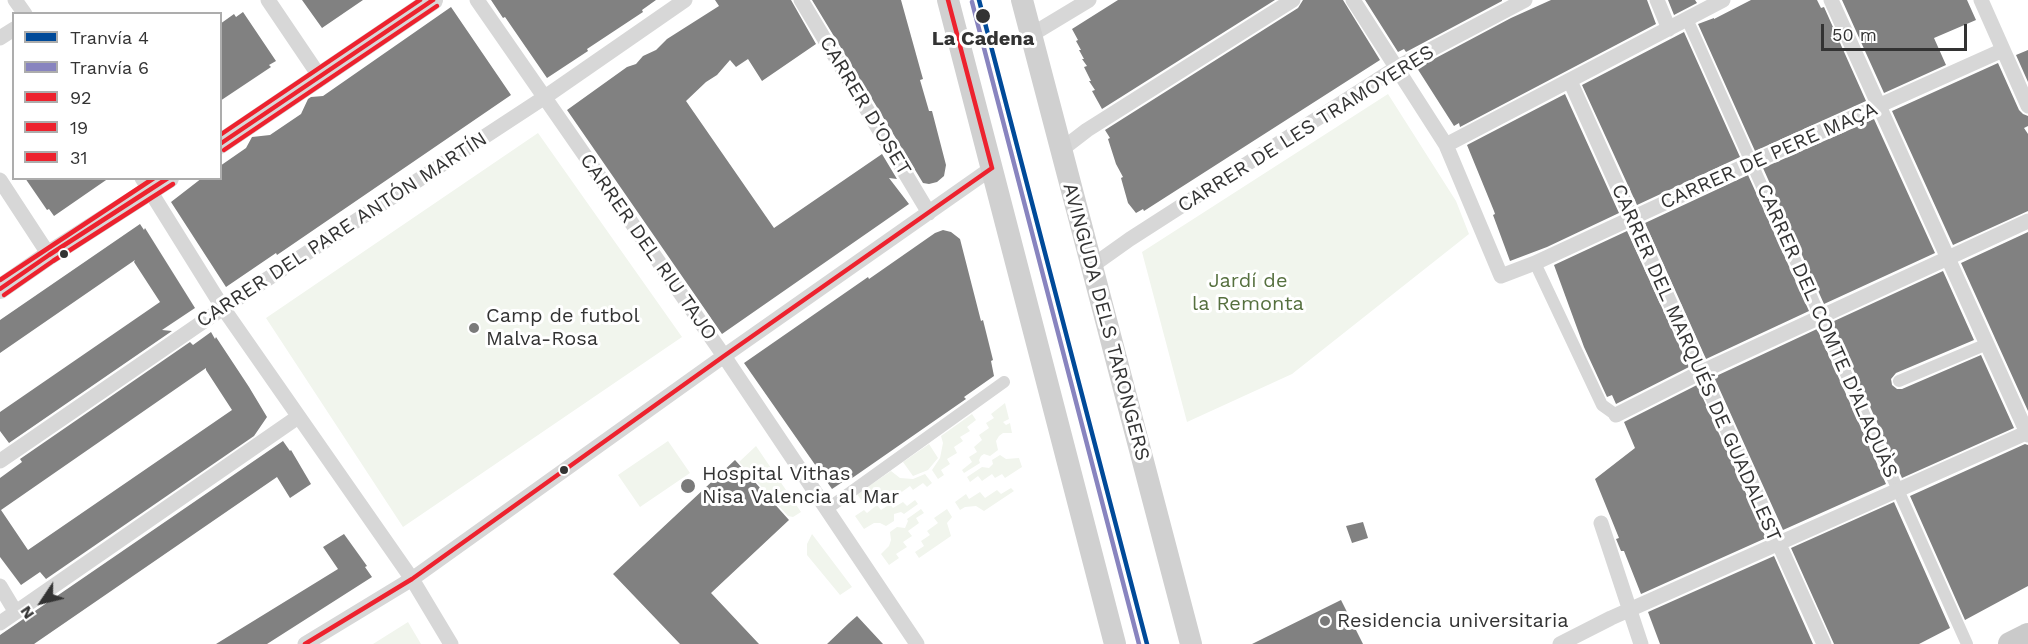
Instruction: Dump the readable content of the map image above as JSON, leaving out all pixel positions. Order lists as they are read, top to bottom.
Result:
{
  "streets": {
    "main road": ["AVINGUDA DELS TARONGERS"],
    "street": [
      "CARRER D'OSET",
      "CARRER DE LES TRAMOYERES",
      "CARRER DE PERE MAÇA",
      "CARRER DEL PARE ANTÓN MARTÍN",
      "CARRER DEL RIU TAJO",
      "CARRER DEL COMTE D'ALAQUÀS",
      "CARRER DEL MARQUÉS DE GUADALEST"
    ]
  },
  "crossings": [
    ["CARRER DE LES TRAMOYERES", "AVINGUDA DELS TARONGERS"],
    ["CARRER DE PERE MAÇA", "CARRER DEL COMTE D'ALAQUÀS"],
    ["CARRER DE PERE MAÇA", "CARRER DEL MARQUÉS DE GUADALEST"],
    ["CARRER DEL PARE ANTÓN MARTÍN", "CARRER DEL RIU TAJO"]
  ],
  "parks": ["Jardí de la Remonta"],
  "places": [
    "La Cadena",
    "Camp de futbol Malva-Rosa",
    "Hospital Vithas Nisa Valencia al Mar",
    "Residencia universitaria"
  ],
  "lines": [
    "tram line 4",
    "transit line 92",
    "transit line 31",
    "tram line 6",
    "transit line 19"
  ],
  "legend": [
    "Tranvía 4",
    "Tranvía 6",
    "92",
    "19",
    "31"
  ],
  "scale_bar": "50 m",
  "north": "bottom left"
}
